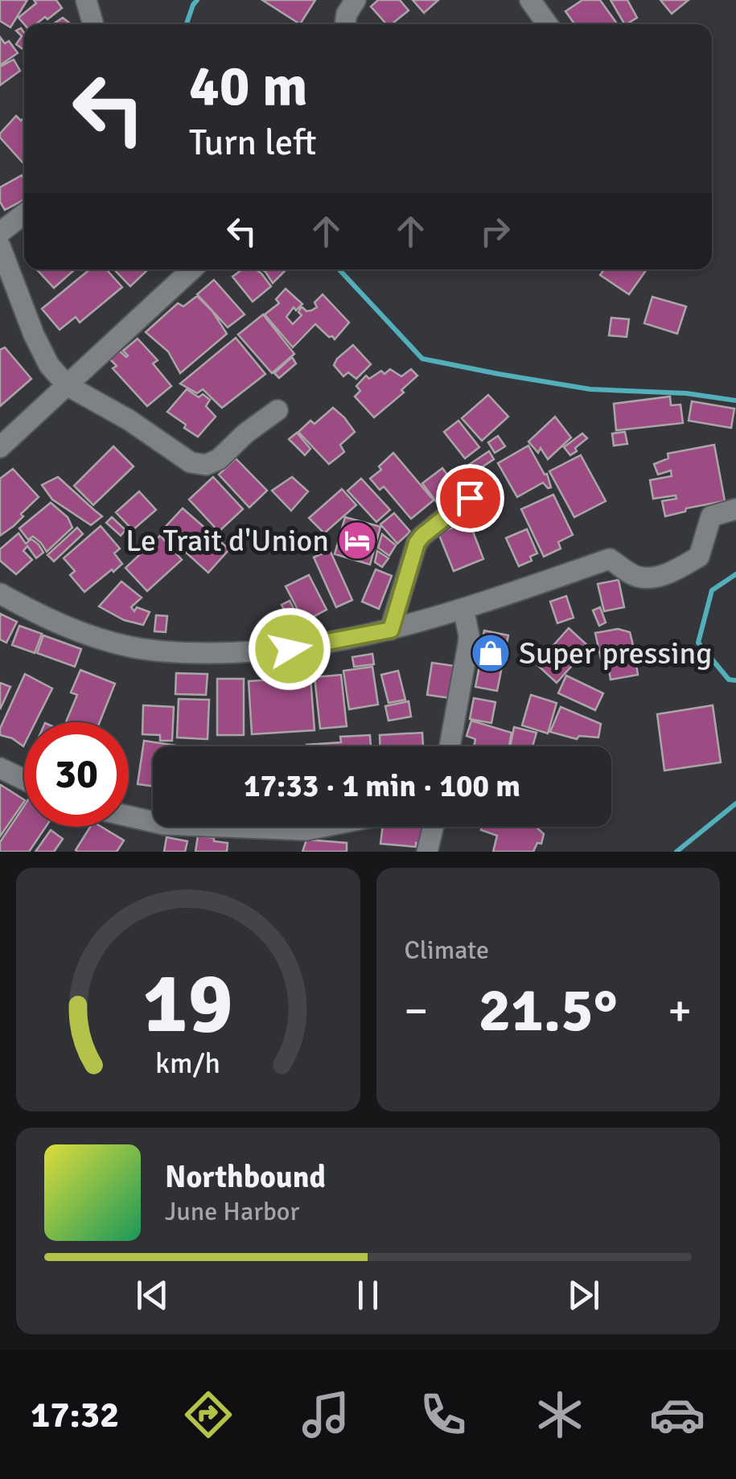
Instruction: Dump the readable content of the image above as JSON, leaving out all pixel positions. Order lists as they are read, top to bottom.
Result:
{
  "places": {
    "hotel": ["Le Trait d'Union"],
    "shop": ["Super pressing"]
  },
  "page": {
    "turn": ["40 m", "Turn left"],
    "limit": "30",
    "trip": "17:33 · 1 min · 100 m",
    "tile": "Climate",
    "heat": ["−", "21.5°", "+"],
    "song": ["Northbound", "June Harbor"],
    "tabs": "17:32",
    "gauge": ["19", "km/h"]
  }
}
